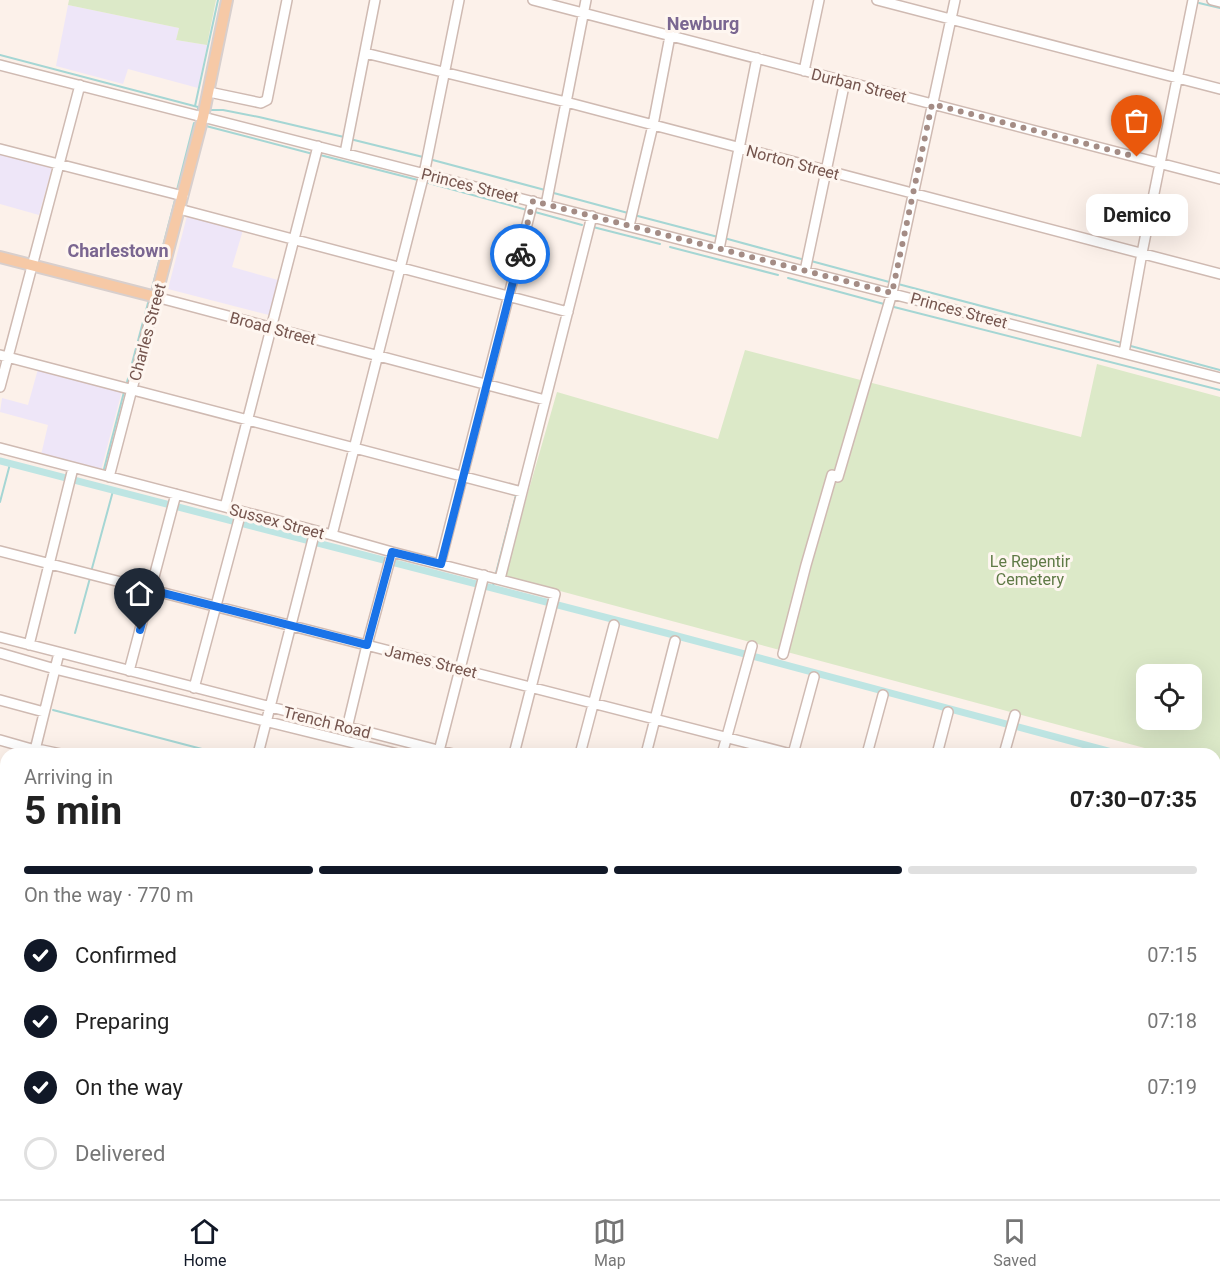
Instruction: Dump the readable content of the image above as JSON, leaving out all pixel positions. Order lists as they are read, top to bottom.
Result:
{
  "streets": {
    "main road": ["Broad Street", "Charles Street"],
    "street": [
      "Durban Street",
      "Norton Street",
      "Princes Street",
      "Sussex Street",
      "James Street",
      "Trench Road"
    ]
  },
  "crossings": [
    ["Princes Street", "Charles Street"],
    ["Broad Street", "Charles Street"],
    ["Charles Street", "Sussex Street"],
    ["Sussex Street", "James Street"]
  ],
  "districts": ["Newburg", "Charlestown"],
  "parks": ["Le Repentir Cemetery"],
  "places": ["Demico"],
  "page": {
    "bubble": "Demico",
    "heading": ["5 min", "Arriving in", "07:30–07:35"],
    "bar": "On the way · 770 m",
    "list": [
      ["Confirmed", "07:15"],
      ["Preparing", "07:18"],
      ["On the way", "07:19"],
      "Delivered"
    ],
    "tabs": ["Home", "Map", "Saved"]
  }
}
